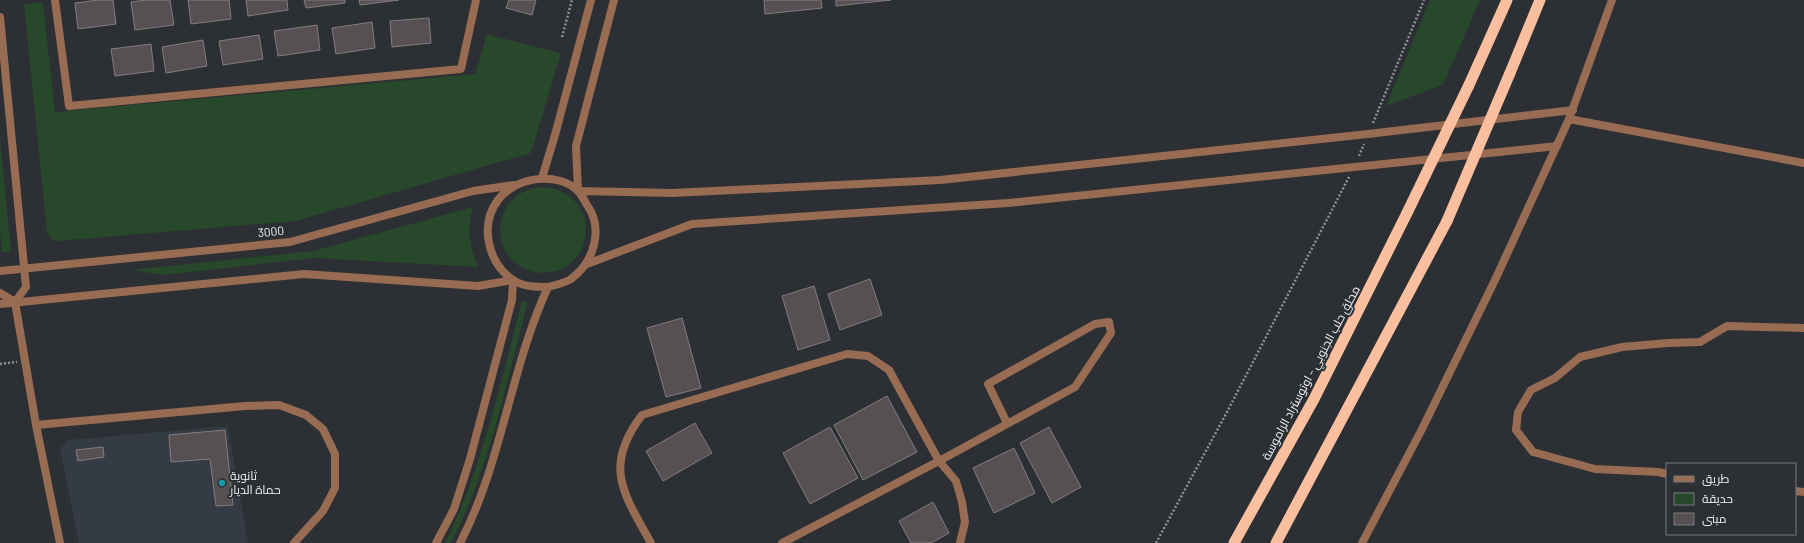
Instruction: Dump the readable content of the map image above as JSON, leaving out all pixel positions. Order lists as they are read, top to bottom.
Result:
{
  "streets": {
    "highway": ["محلق حلب الجنوبي - اوتوستراد الراموسة"],
    "street": ["3000"]
  },
  "places": ["ثانوية حماة الديار"],
  "legend": ["طريق", "حديقة", "مبنى"]
}
